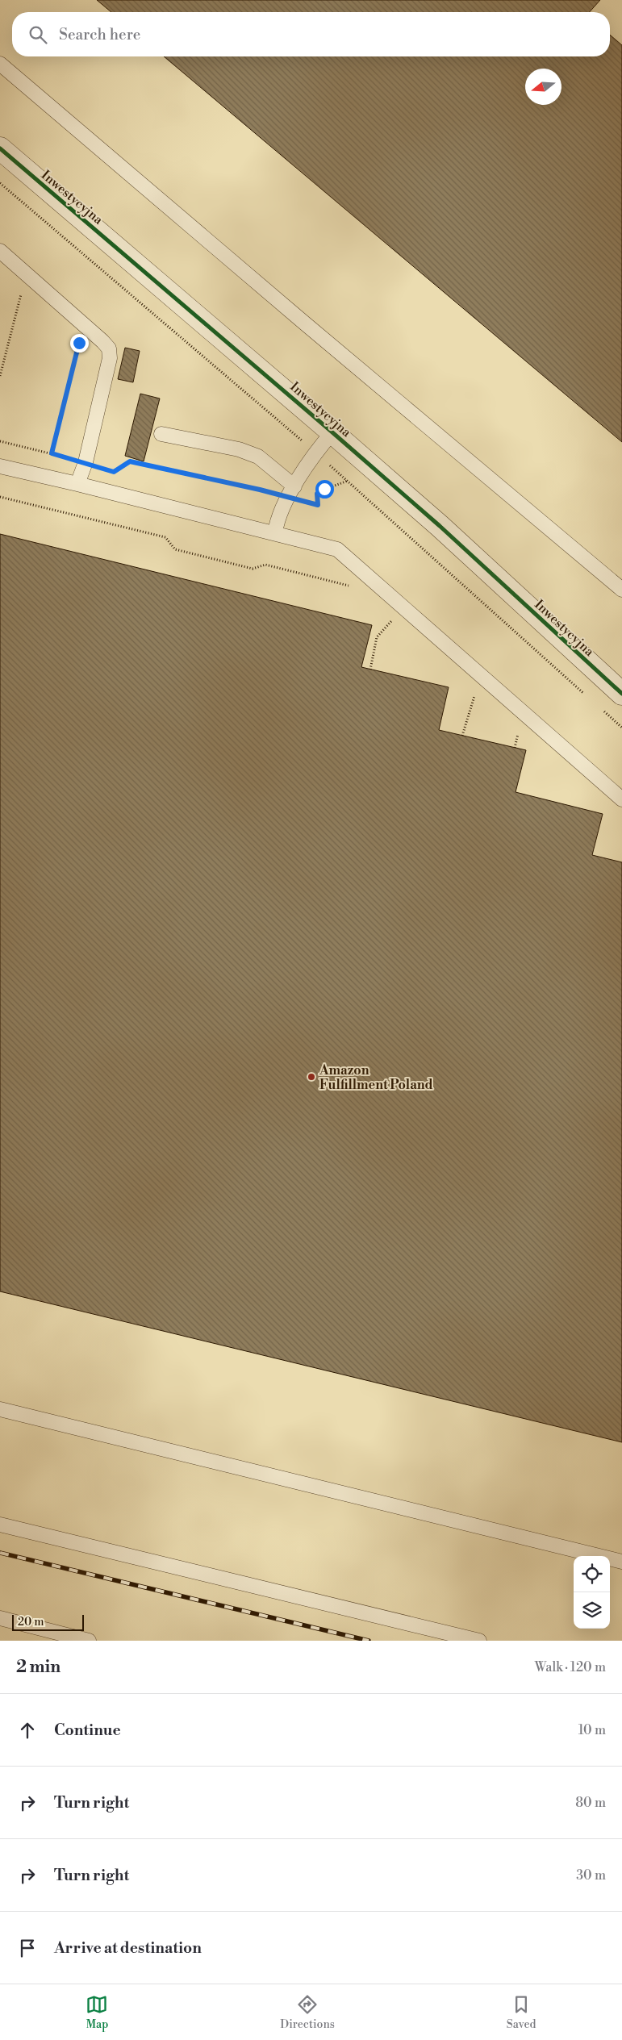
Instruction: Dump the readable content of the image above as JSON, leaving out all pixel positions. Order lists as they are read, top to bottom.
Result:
{
  "streets": {
    "street": ["Inwestycyjna"]
  },
  "places": ["Amazon Fulfillment Poland"],
  "scale_bar": "20 m",
  "north": "left",
  "page": {
    "search": "Search here",
    "scale": "20 m",
    "heading": ["2 min", "Walk · 120 m"],
    "list": [
      ["Continue", "10 m"],
      ["Turn right", "80 m"],
      ["Turn right", "30 m"],
      "Arrive at destination"
    ],
    "nav": ["Map", "Directions", "Saved"]
  }
}
